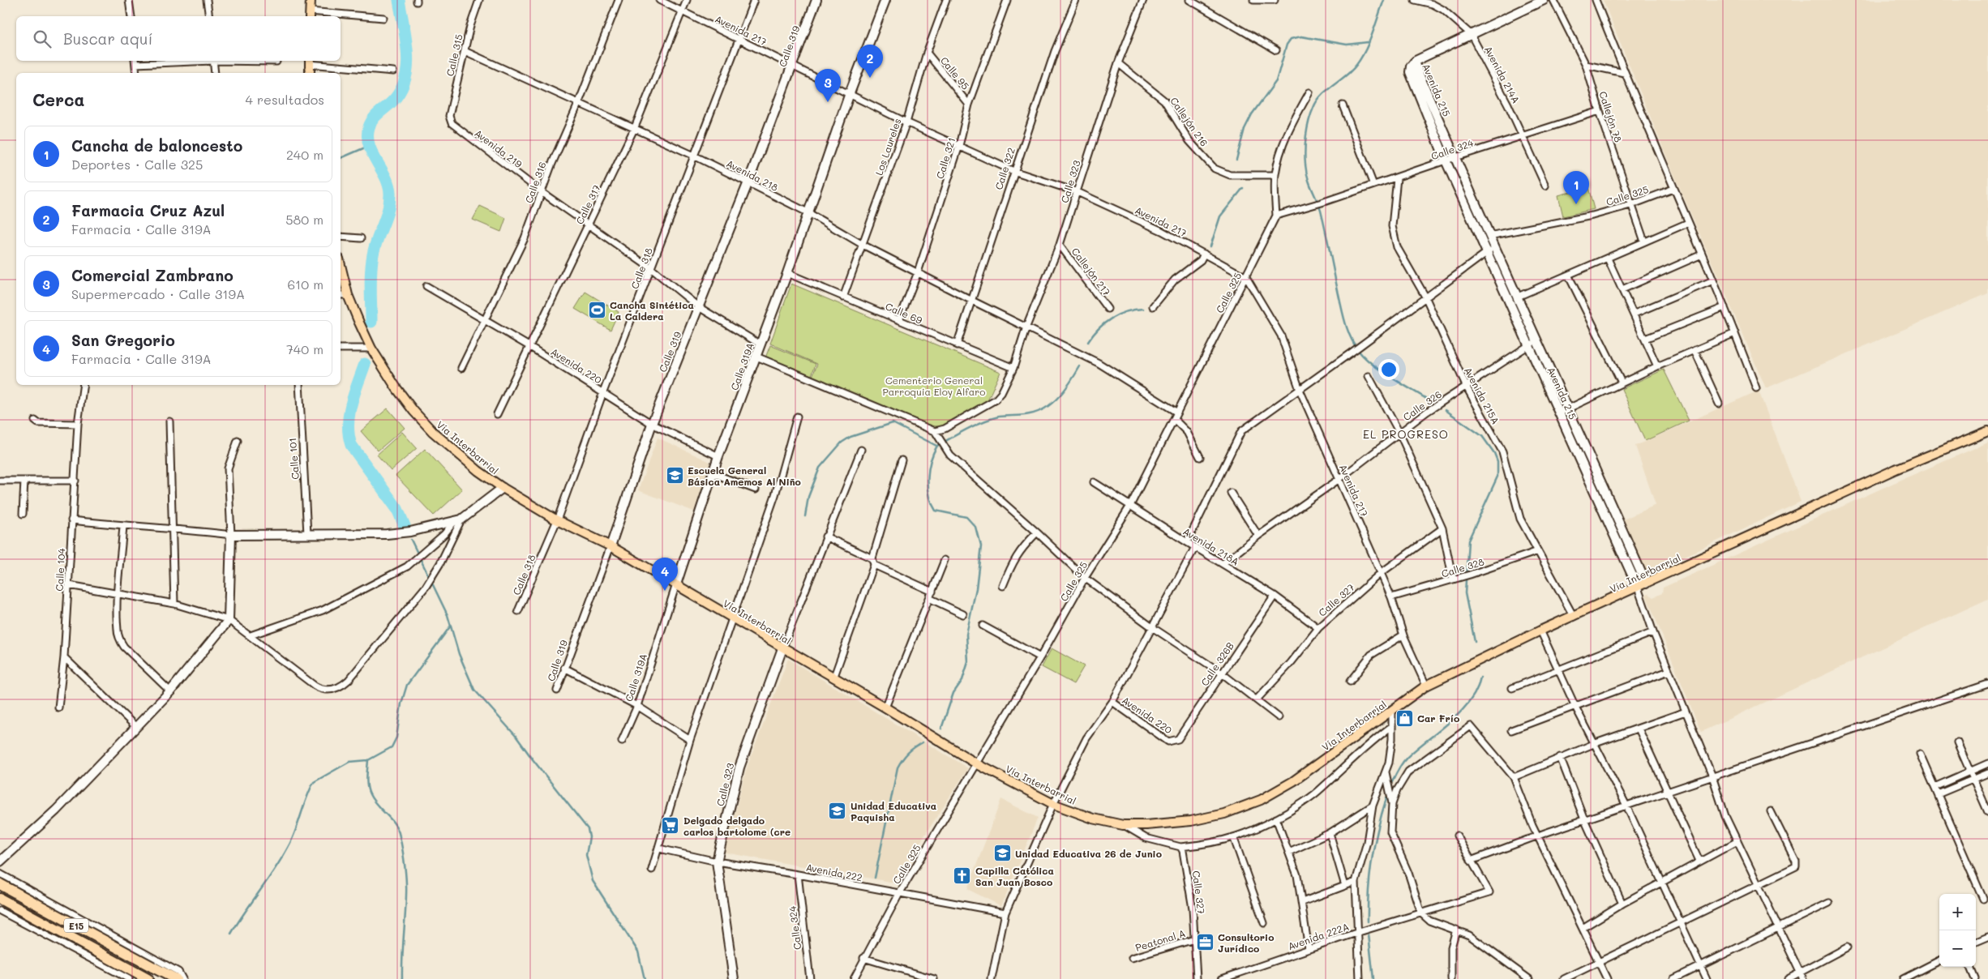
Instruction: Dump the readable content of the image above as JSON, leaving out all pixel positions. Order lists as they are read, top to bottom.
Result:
{
  "streets": {
    "highway": ["E15"],
    "main road": ["Vía Interbarrial"],
    "street": [
      "Avenida 217",
      "Calle 319",
      "Calle 315",
      "Calle 95",
      "Avenida 214A",
      "Avenida 215",
      "Callejón 78",
      "Callejón 216",
      "Los Laureles",
      "Avenida 219",
      "Calle 324",
      "Calle 321",
      "Calle 322",
      "Avenida 218",
      "Calle 323",
      "Calle 316",
      "Calle 325",
      "Calle 317",
      "Calle 318",
      "Callejón 217",
      "Calle 69",
      "Avenida 220",
      "Calle 319A",
      "Avenida 215A",
      "Calle 326",
      "Calle 101",
      "Avenida 218A",
      "Calle 328",
      "Calle 104",
      "Calle 327",
      "Calle 326B",
      "Avenida 222",
      "Avenida 222A",
      "Peatonal A"
    ]
  },
  "crossings": [
    ["Avenida 217", "Calle 319"],
    ["Avenida 217", "Los Laureles"],
    ["Avenida 217", "Calle 321"],
    ["Avenida 217", "Calle 322"],
    ["Avenida 217", "Calle 323"],
    ["Avenida 217", "Calle 325"],
    ["Avenida 217", "Calle 317"],
    ["Avenida 217", "Calle 318"],
    ["Avenida 217", "Calle 319A"],
    ["Avenida 217", "Calle 326"],
    ["Avenida 217", "Vía Interbarrial"],
    ["Avenida 217", "Calle 328"],
    ["Avenida 217", "Calle 327"],
    ["Calle 319", "Avenida 219"],
    ["Calle 319", "Avenida 218"],
    ["Calle 319", "Avenida 220"],
    ["Calle 319", "Vía Interbarrial"],
    ["Calle 315", "Avenida 219"],
    ["Calle 315", "Avenida 218"],
    ["Calle 95", "Los Laureles"],
    ["Calle 95", "Calle 321"],
    ["Avenida 214A", "Calle 324"],
    ["Avenida 215", "Calle 324"],
    ["Avenida 215", "Calle 325"],
    ["Avenida 215", "Calle 326"],
    ["Avenida 215", "Vía Interbarrial"],
    ["Callejón 78", "Calle 324"],
    ["Callejón 78", "Calle 325"],
    ["Callejón 216", "Calle 323"],
    ["Los Laureles", "Avenida 218"],
    ["Los Laureles", "Calle 69"],
    ["Avenida 219", "Calle 316"],
    ["Avenida 219", "Calle 317"],
    ["Avenida 219", "Calle 318"],
    ["Avenida 219", "Calle 319A"],
    ["Calle 324", "Calle 325"],
    ["Calle 324", "Avenida 215A"],
    ["Calle 324", "Avenida 222"],
    ["Calle 321", "Avenida 218"],
    ["Calle 321", "Calle 69"],
    ["Calle 322", "Avenida 218"],
    ["Calle 322", "Calle 69"],
    ["Avenida 218", "Calle 323"],
    ["Avenida 218", "Calle 316"],
    ["Avenida 218", "Calle 325"],
    ["Avenida 218", "Calle 317"],
    ["Avenida 218", "Calle 318"],
    ["Avenida 218", "Calle 319A"],
    ["Calle 323", "Callejón 217"],
    ["Calle 323", "Calle 69"],
    ["Calle 323", "Vía Interbarrial"],
    ["Calle 323", "Avenida 222"],
    ["Calle 316", "Avenida 220"],
    ["Calle 325", "Vía Interbarrial"],
    ["Calle 325", "Avenida 218A"],
    ["Calle 325", "Avenida 222"],
    ["Calle 317", "Avenida 220"],
    ["Calle 318", "Avenida 220"],
    ["Calle 318", "Vía Interbarrial"],
    ["Calle 69", "Calle 319A"],
    ["Avenida 220", "Calle 319A"],
    ["Avenida 220", "Calle 326B"],
    ["Calle 319A", "Vía Interbarrial"],
    ["Avenida 215A", "Calle 326"],
    ["Avenida 215A", "Vía Interbarrial"],
    ["Avenida 215A", "Calle 328"],
    ["Calle 326", "Avenida 218A"],
    ["Avenida 218A", "Calle 327"],
    ["Avenida 218A", "Calle 326B"],
    ["Calle 327", "Peatonal A"]
  ],
  "districts": ["EL PROGRESO"],
  "parks": ["Cementerio General Parroquia Eloy Alfaro"],
  "places": {
    "sports": ["Cancha Sintética La Caldera"],
    "school or university": ["Escuela General Básica Amemos Al Niño", "Unidad Educativa Paquisha", "Unidad Educativa 26 de Junio"],
    "shop": ["Car Frío"],
    "supermarket": ["Delgado delgado carlos bartolome (cre"],
    "church": ["Capilla Católica San Juan Bosco"],
    "office": ["Consultorio Jurídico"]
  },
  "page": {
    "search": "Buscar aquí",
    "pins": [
      "2",
      "3",
      "1",
      "4"
    ],
    "heading": ["Cerca", "4 resultados"],
    "list": [
      {
        "mark": "1",
        "name": "Cancha de baloncesto",
        "note": "Deportes · Calle 325",
        "value": "240 m"
      },
      {
        "mark": "2",
        "name": "Farmacia Cruz Azul",
        "note": "Farmacia · Calle 319A",
        "value": "580 m"
      },
      {
        "mark": "3",
        "name": "Comercial Zambrano",
        "note": "Supermercado · Calle 319A",
        "value": "610 m"
      },
      {
        "mark": "4",
        "name": "San Gregorio",
        "note": "Farmacia · Calle 319A",
        "value": "740 m"
      }
    ],
    "map_buttons": ["+", "−"]
  }
}
